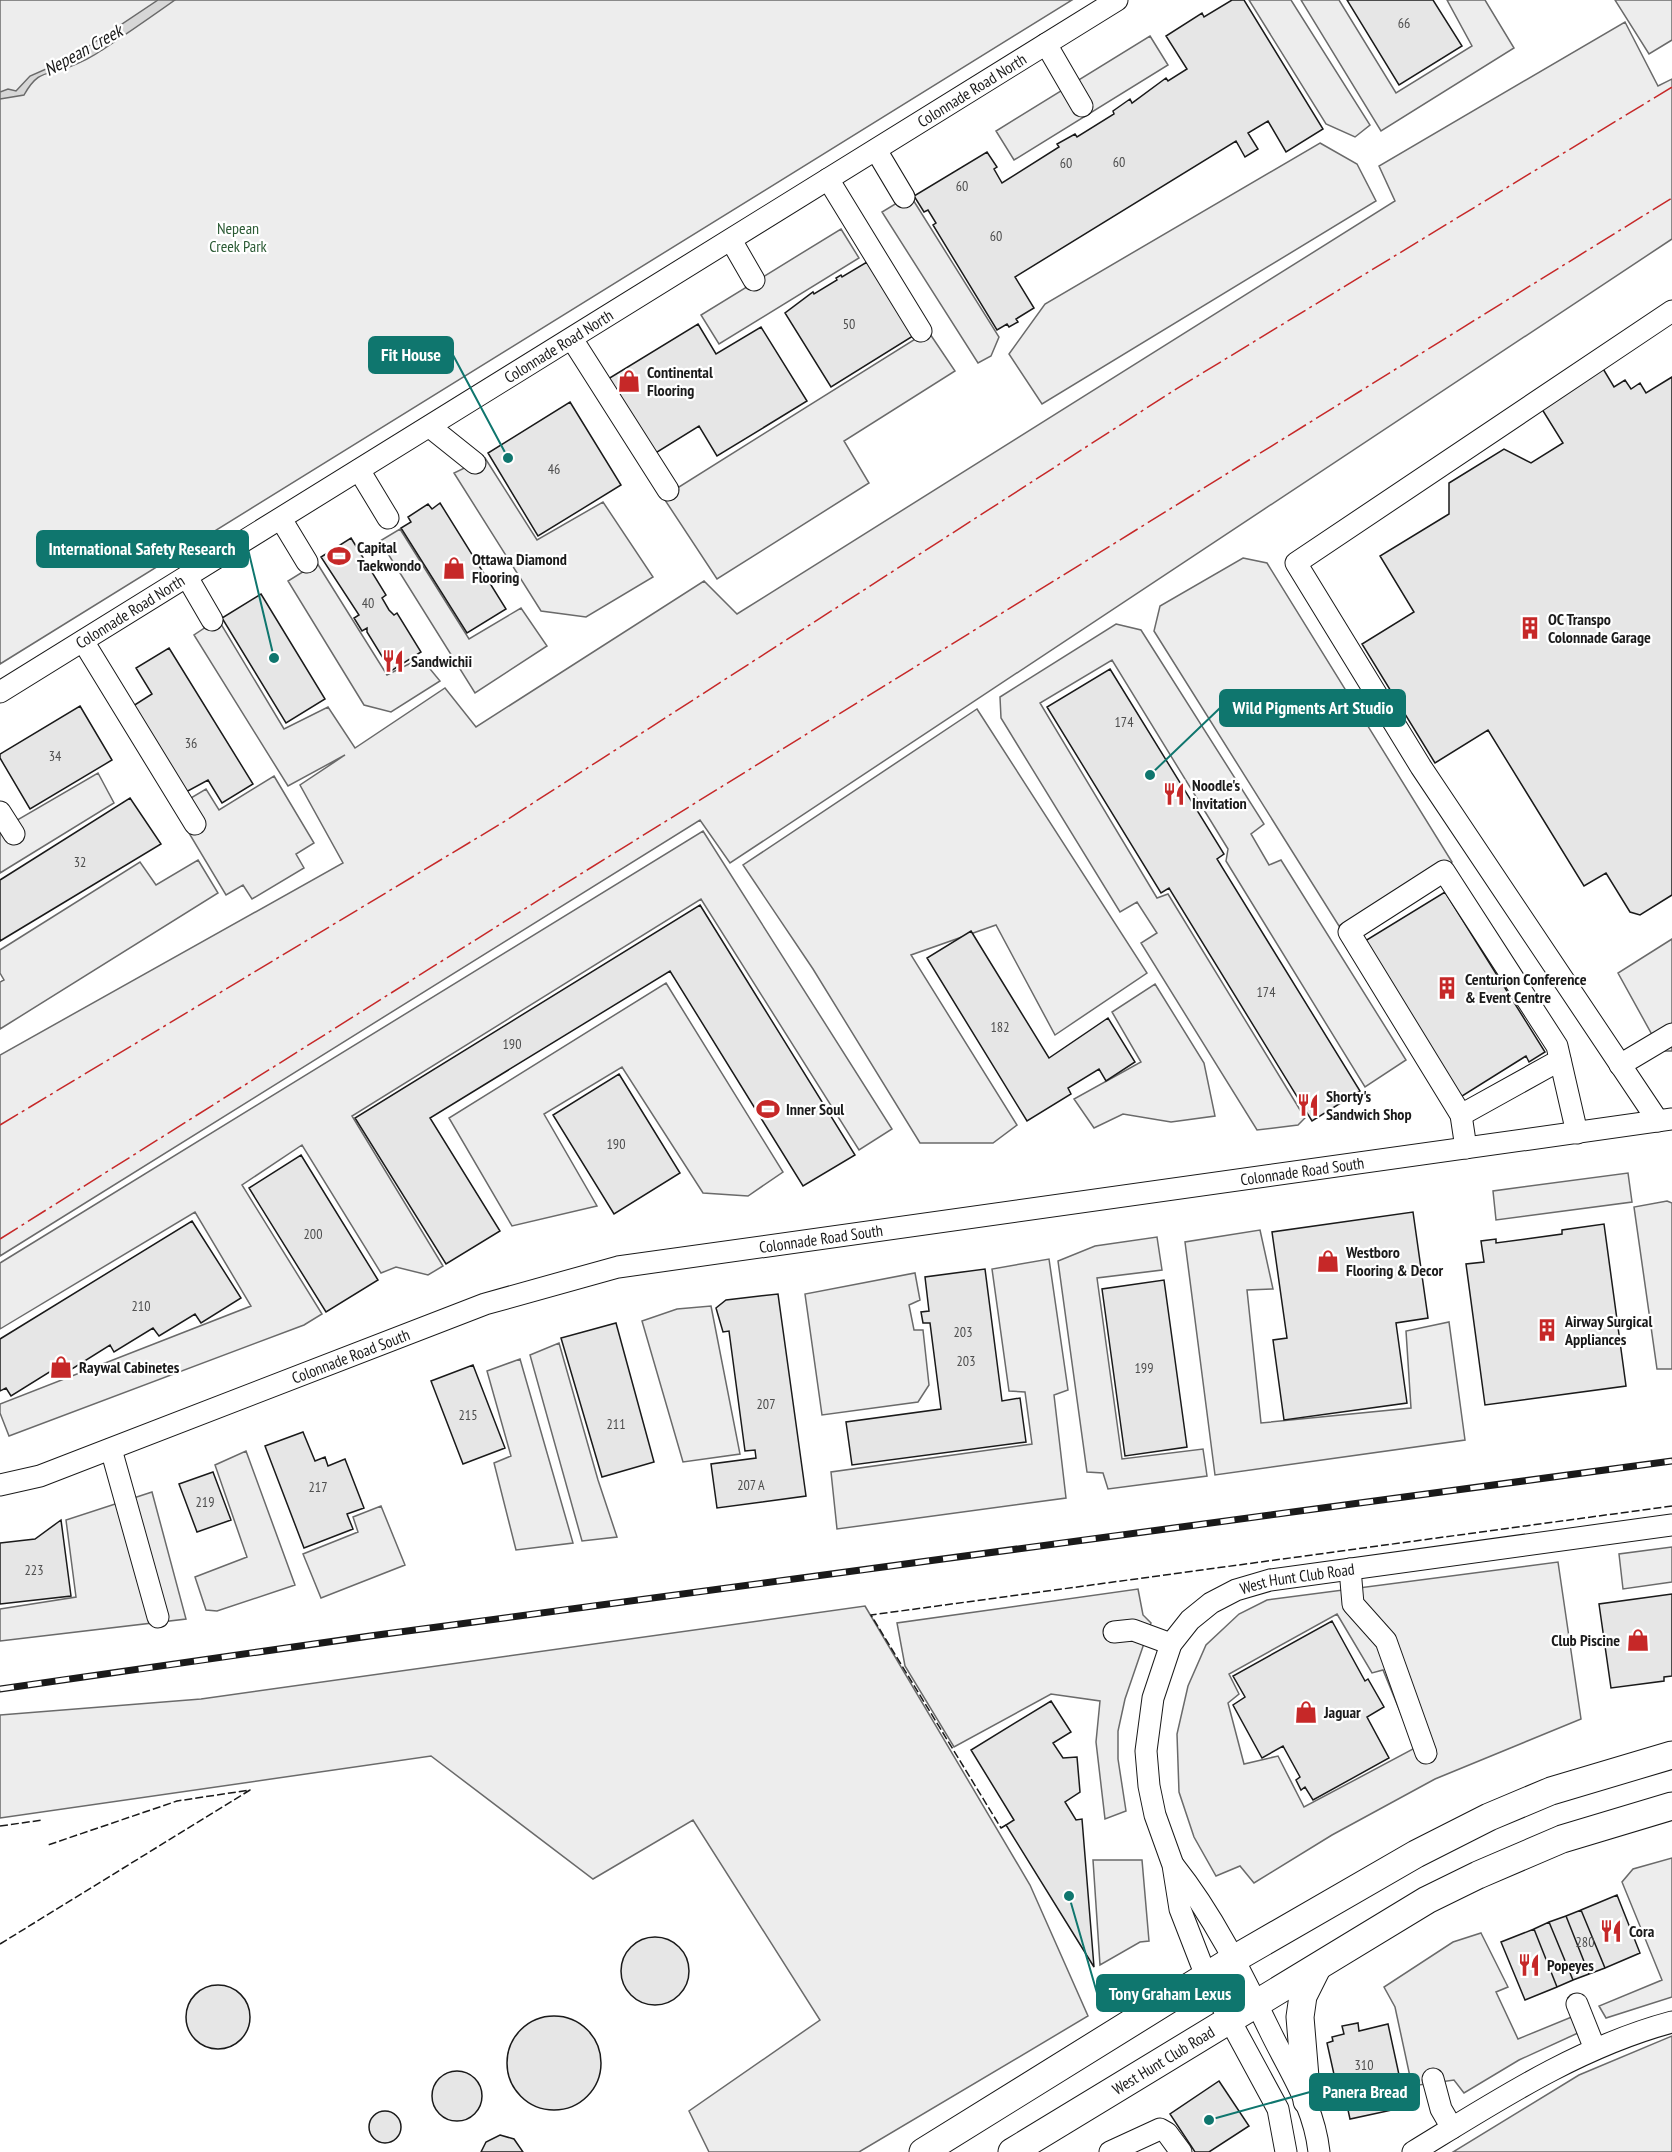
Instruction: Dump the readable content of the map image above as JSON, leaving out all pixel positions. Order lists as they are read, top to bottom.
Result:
{
  "streets": {
    "main road": ["West Hunt Club Road"],
    "street": ["Colonnade Road North", "Colonnade Road South"]
  },
  "water": ["Nepean Creek"],
  "parks": ["Nepean Creek Park"],
  "places": {
    "shop": [
      "Continental Flooring",
      "Ottawa Diamond Flooring",
      "Westboro Flooring & Decor",
      "Raywal Cabinetes",
      "Club Piscine",
      "Jaguar"
    ],
    "other": [
      "Fit House",
      "International Safety Research",
      "Wild Pigments Art Studio",
      "Tony Graham Lexus",
      "Panera Bread"
    ],
    "sports": ["Capital Taekwondo", "Inner Soul"],
    "building": ["OC Transpo Colonnade Garage", "Centurion Conference & Event Centre", "Airway Surgical Appliances"],
    "restaurant": [
      "Sandwichii",
      "Noodle's Invitation",
      "Shorty's Sandwich Shop",
      "Cora",
      "Popeyes"
    ]
  },
  "house_numbers": [
    "66",
    "60",
    "60",
    "60",
    "60",
    "50",
    "46",
    "40",
    "174",
    "36",
    "34",
    "32",
    "174",
    "182",
    "190",
    "190",
    "200",
    "210",
    "203",
    "203",
    "199",
    "207",
    "215",
    "211",
    "207 A",
    "217",
    "219",
    "223",
    "280",
    "310"
  ]
}
